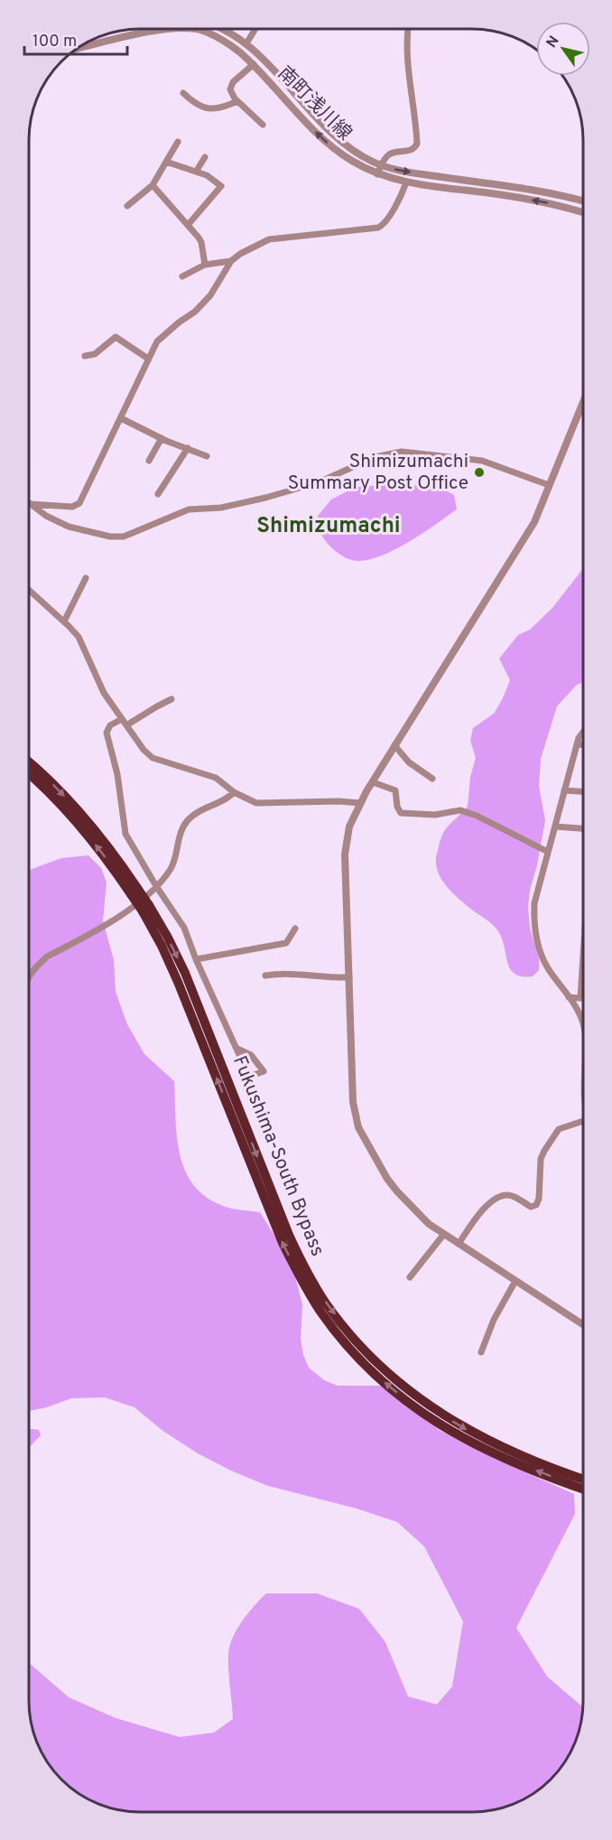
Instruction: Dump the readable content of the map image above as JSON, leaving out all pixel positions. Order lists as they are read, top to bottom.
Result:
{
  "streets": {
    "highway": ["Fukushima-South Bypass"],
    "street": ["南町浅川線"]
  },
  "districts": ["Shimizumachi"],
  "places": ["Shimizumachi Summary Post Office"],
  "scale_bar": "100 m",
  "north": "top left"
}
